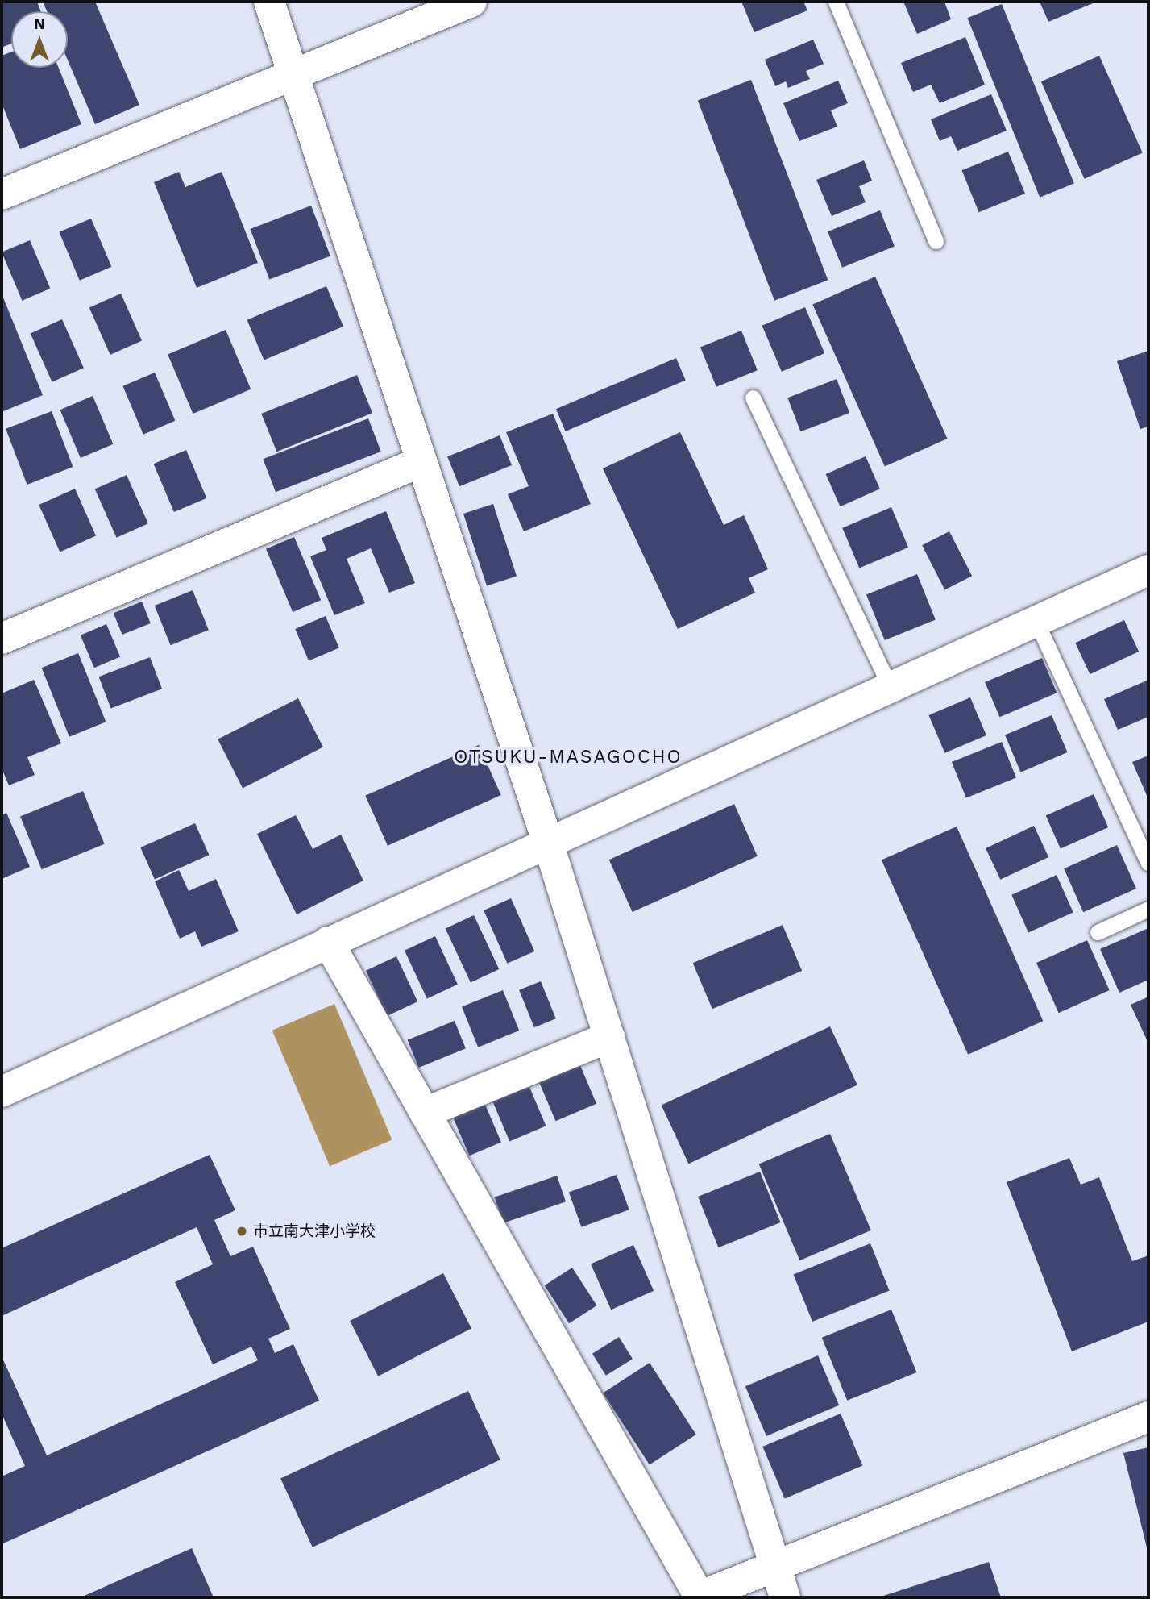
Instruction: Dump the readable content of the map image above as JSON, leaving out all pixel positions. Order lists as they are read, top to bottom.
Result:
{
  "districts": ["OTSUKU-MASAGOCHO"],
  "places": ["市立南大津小学校"],
  "north": "top"
}
